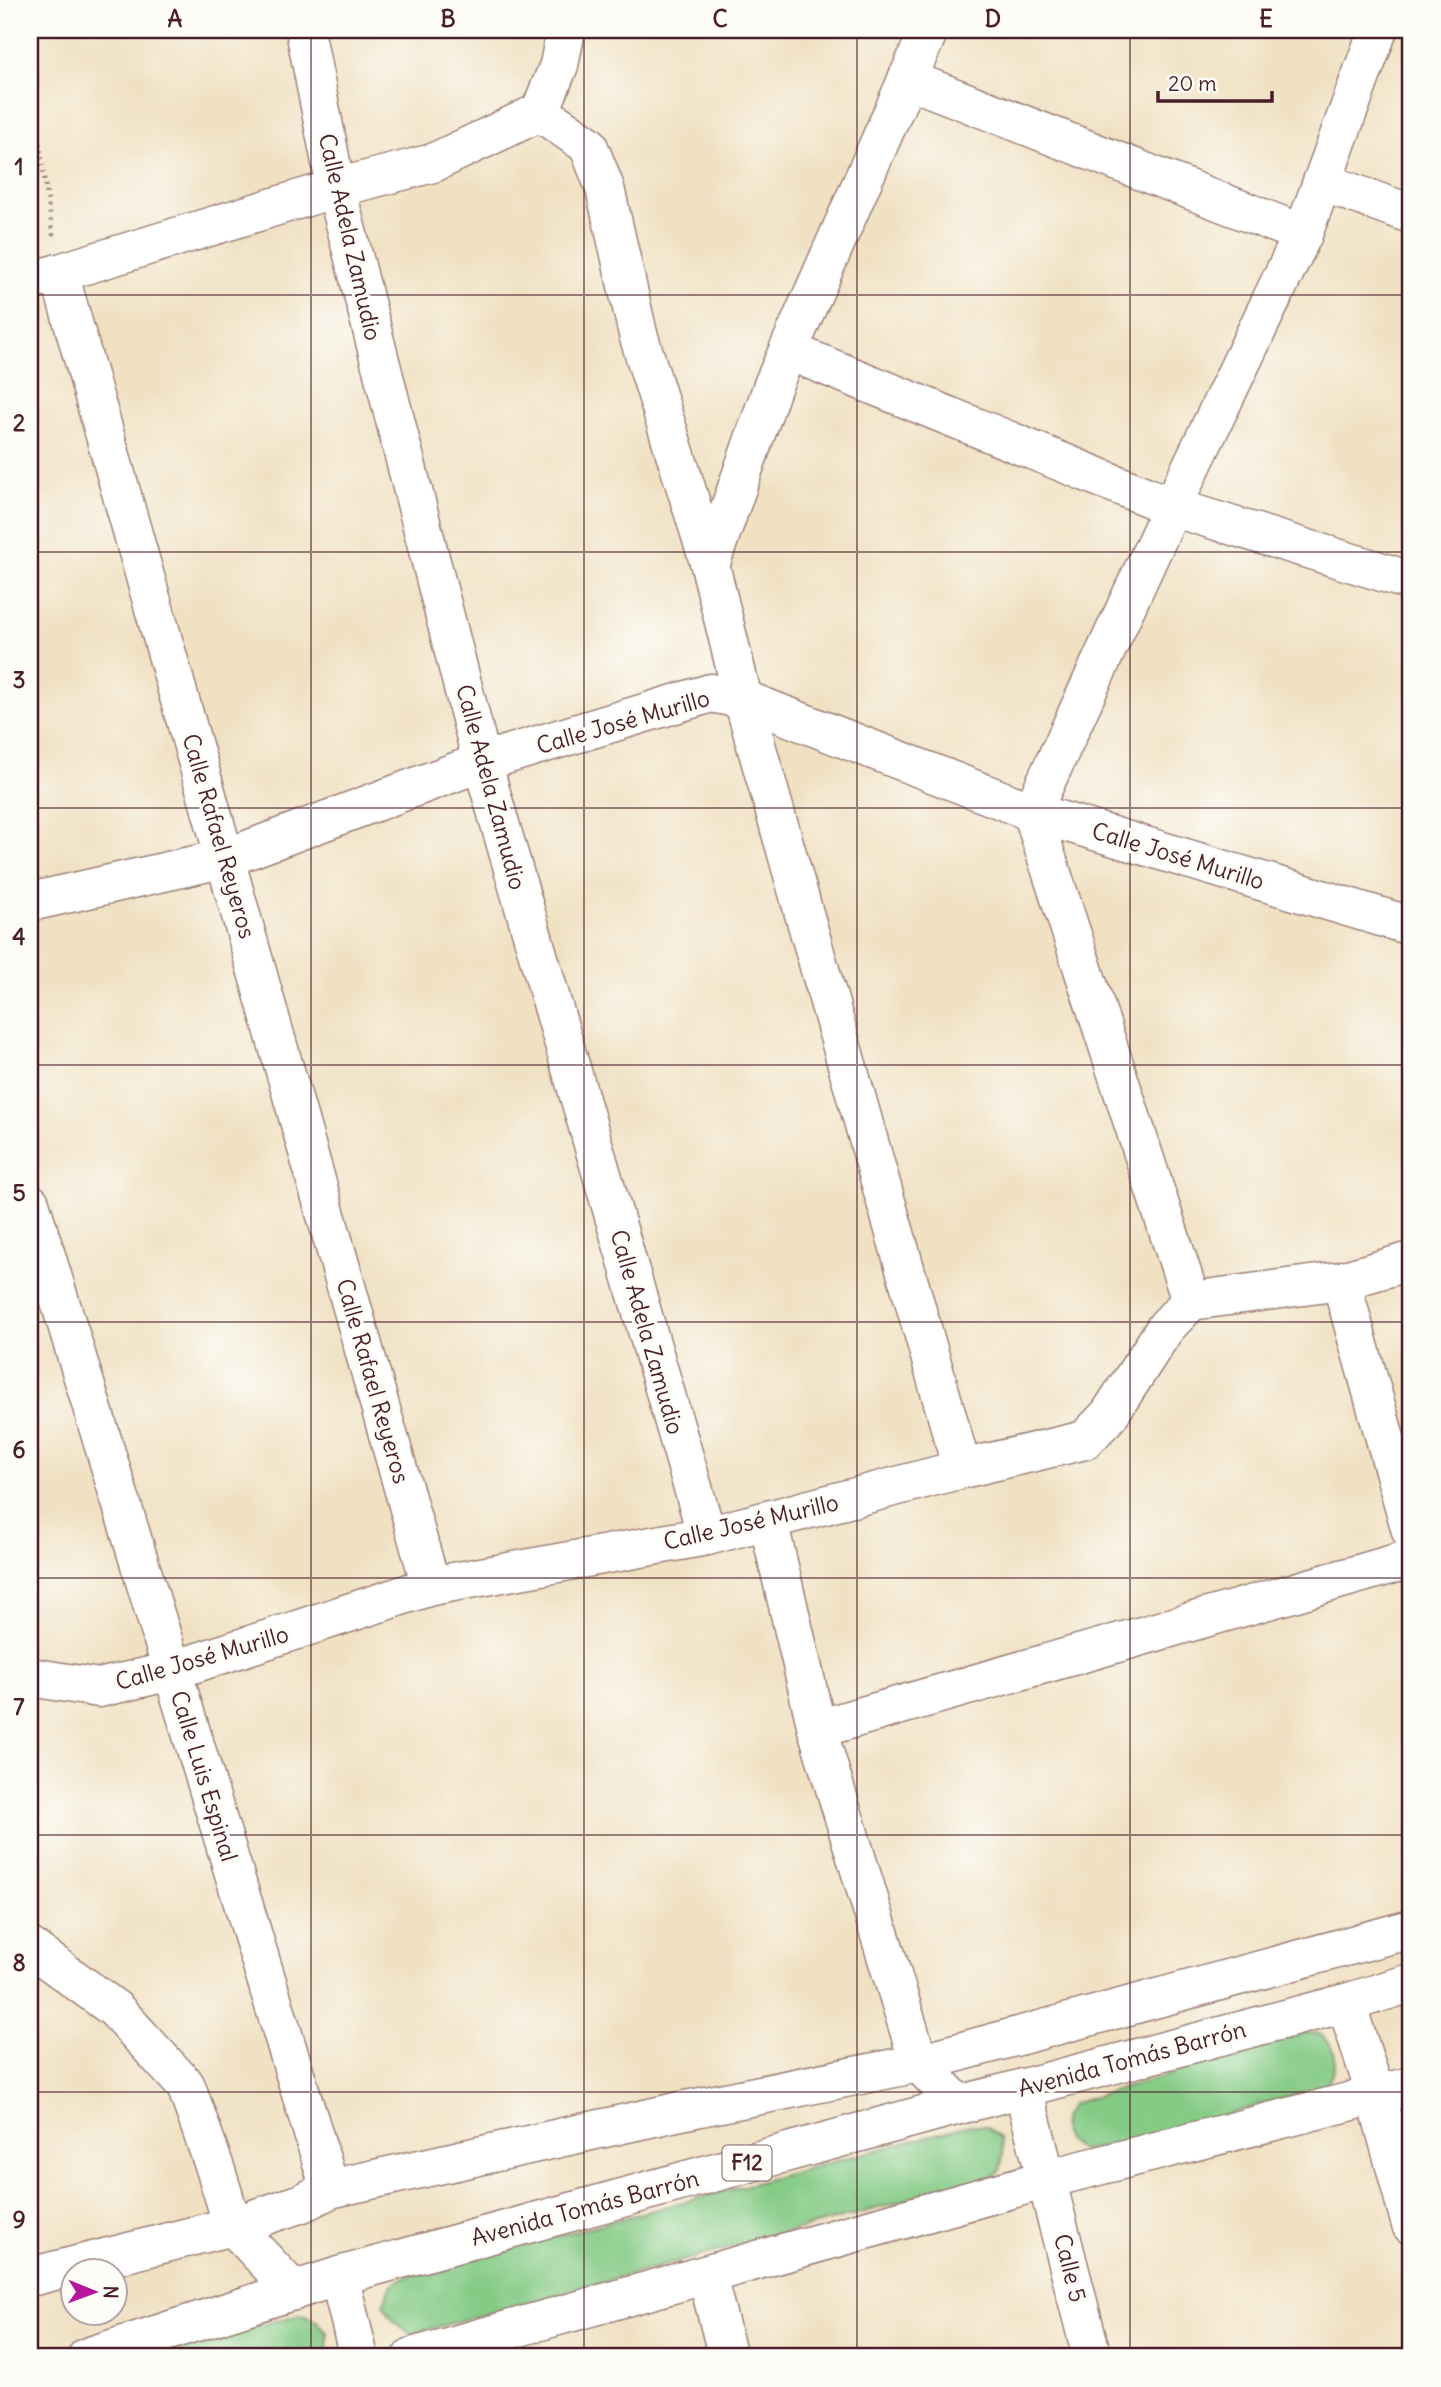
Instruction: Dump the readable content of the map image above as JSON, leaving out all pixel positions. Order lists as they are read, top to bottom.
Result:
{
  "streets": {
    "street": [
      "Calle Adela Zamudio",
      "Calle José Murillo",
      "Calle Rafael Reyeros",
      "Calle Luis Espinal",
      "Avenida Tomás Barrón",
      "F12",
      "Calle 5"
    ]
  },
  "crossings": [
    ["Calle Adela Zamudio", "Calle José Murillo"],
    ["Calle José Murillo", "Calle Rafael Reyeros"],
    ["Calle José Murillo", "Calle Luis Espinal"],
    ["Avenida Tomás Barrón", "Calle 5"]
  ],
  "scale_bar": "20 m",
  "north": "right",
  "grid": {
    "columns": [
      "A",
      "B",
      "C",
      "D",
      "E"
    ],
    "rows": [
      "1",
      "2",
      "3",
      "4",
      "5",
      "6",
      "7",
      "8",
      "9"
    ]
  }
}
